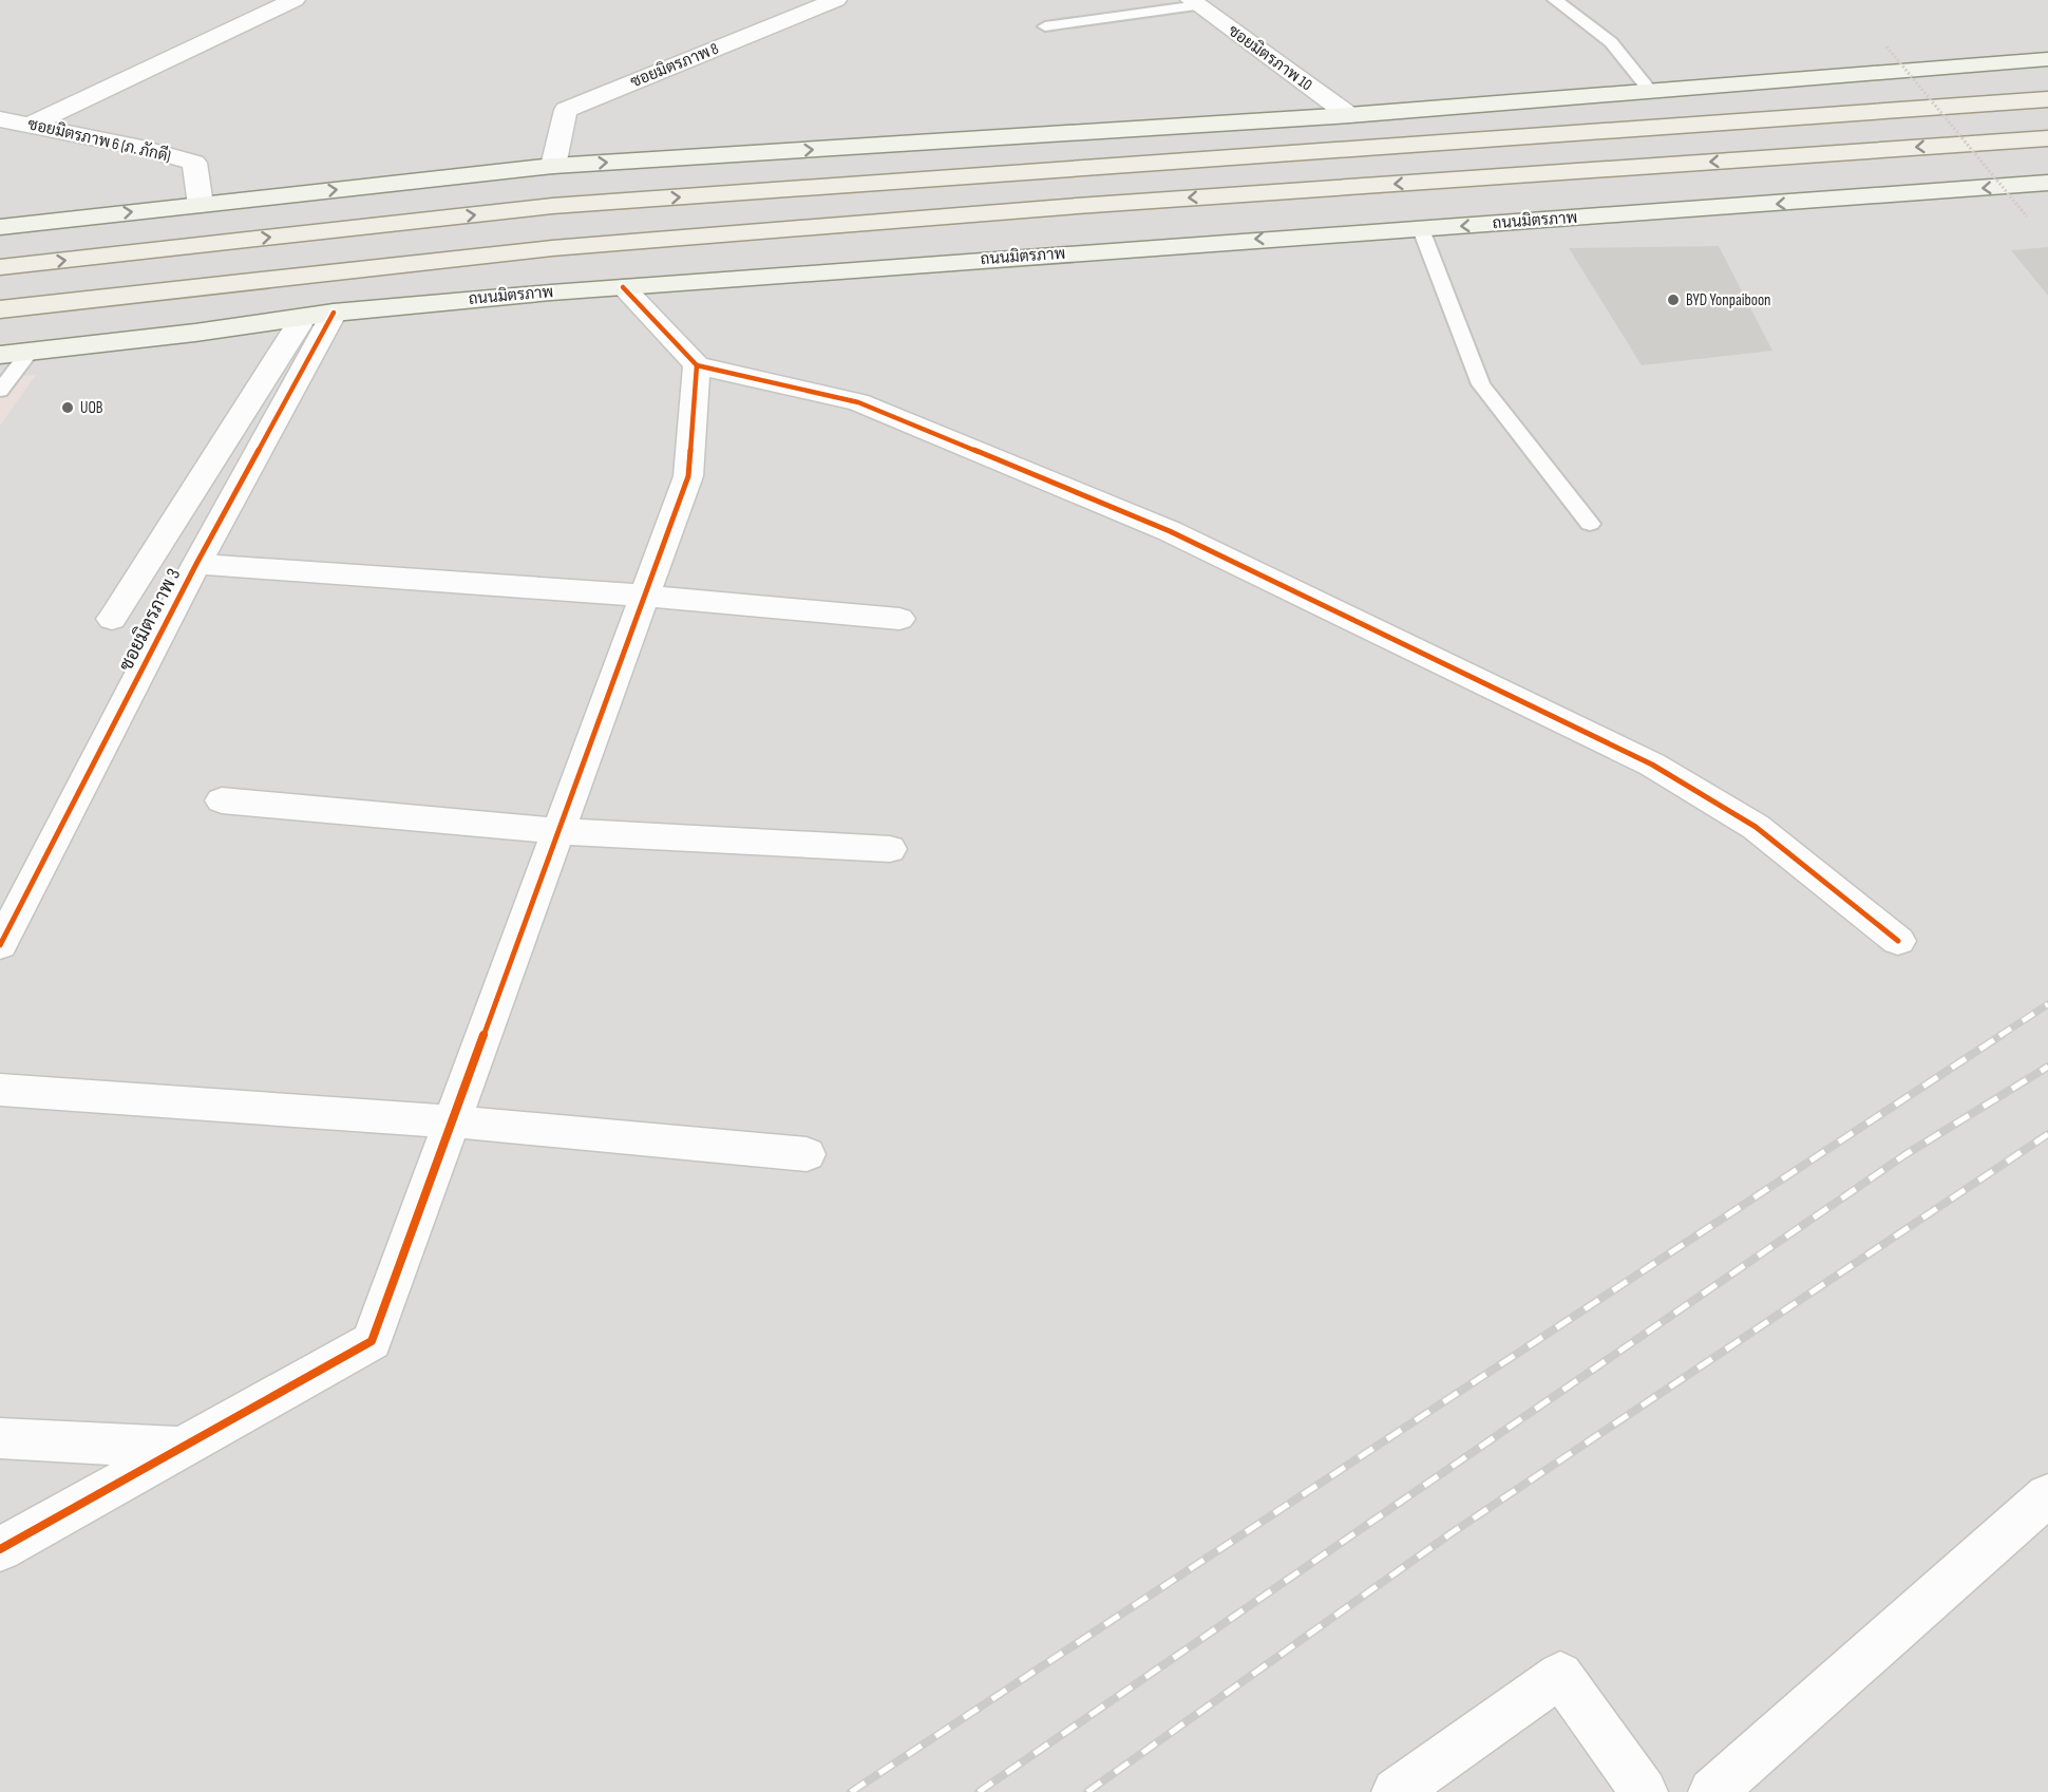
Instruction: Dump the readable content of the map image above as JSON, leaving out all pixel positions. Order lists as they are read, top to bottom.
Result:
{
  "streets": {
    "main road": ["ถนนมิตรภาพ"],
    "street": [
      "ซอยมิตรภาพ 10",
      "ซอยมิตรภาพ 8",
      "ซอยมิตรภาพ 6 (ภ. ภักดี)",
      "ซอยมิตรภาพ 3"
    ]
  },
  "crossings": [
    ["ถนนมิตรภาพ", "ซอยมิตรภาพ 3"]
  ],
  "places": ["BYD Yonpaiboon", "UOB"]
}
